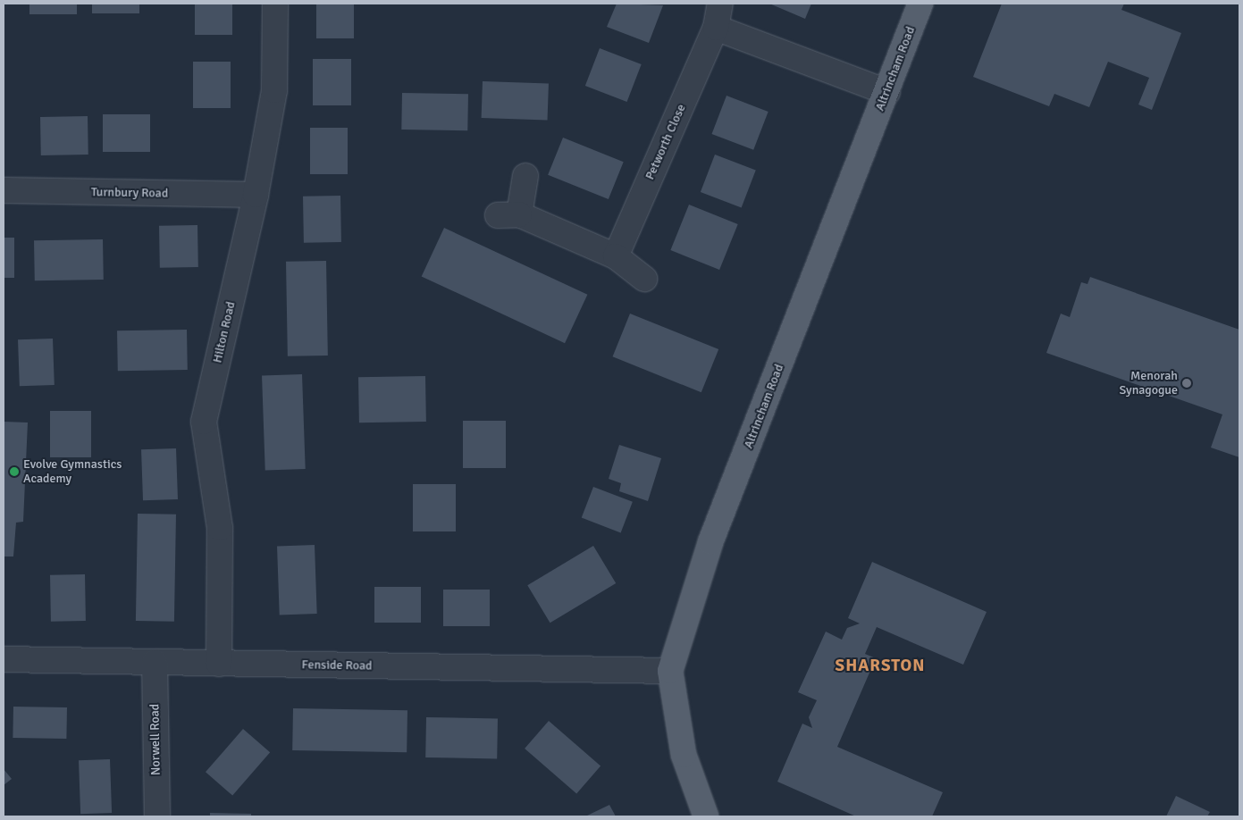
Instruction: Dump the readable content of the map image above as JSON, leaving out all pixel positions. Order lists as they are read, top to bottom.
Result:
{
  "streets": {
    "main road": ["Altrincham Road"],
    "street": [
      "Petworth Close",
      "Turnbury Road",
      "Hilton Road",
      "Fenside Road",
      "Norwell Road"
    ]
  },
  "crossings": [
    ["Altrincham Road", "Fenside Road"],
    ["Turnbury Road", "Hilton Road"],
    ["Hilton Road", "Fenside Road"],
    ["Fenside Road", "Norwell Road"]
  ],
  "districts": ["SHARSTON"],
  "places": ["Menorah Synagogue", "Evolve Gymnastics Academy"]
}
